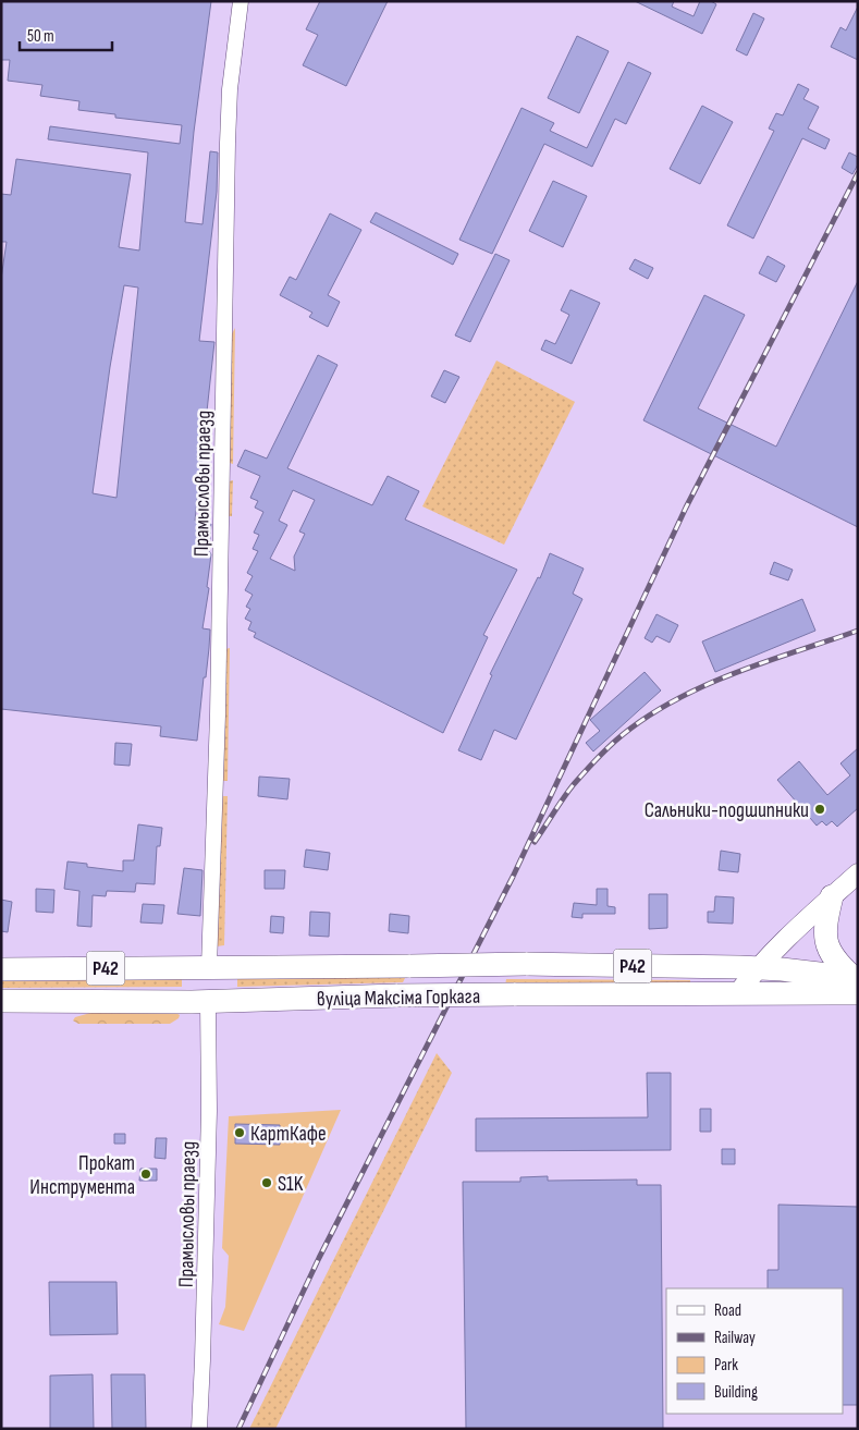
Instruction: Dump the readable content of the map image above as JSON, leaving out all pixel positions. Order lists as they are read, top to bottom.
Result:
{
  "streets": {
    "main road": ["Р42", "вуліца Максіма Горкага"],
    "street": ["Прамысловы праезд"]
  },
  "crossings": [
    ["Прамысловы праезд", "вуліца Максіма Горкага"],
    ["Р42", "вуліца Максіма Горкага"]
  ],
  "places": [
    "Сальники-подшипники",
    "КартКафе",
    "Прокат Инструмента",
    "S1K"
  ],
  "legend": [
    "Road",
    "Railway",
    "Park",
    "Building"
  ],
  "scale_bar": "50 m"
}
